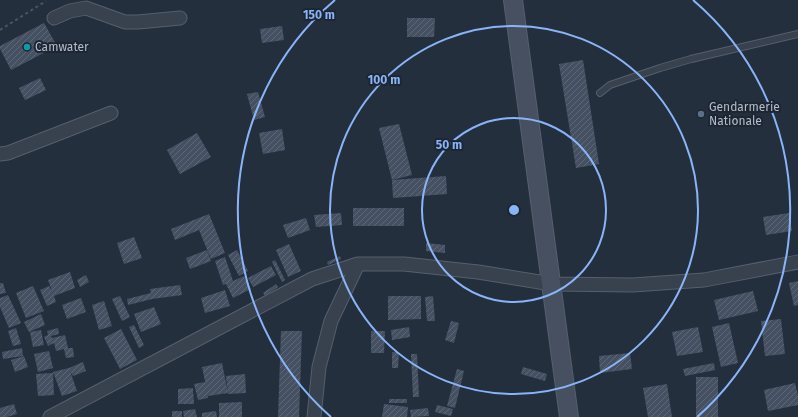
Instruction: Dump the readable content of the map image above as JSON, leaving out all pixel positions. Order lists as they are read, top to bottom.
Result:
{
  "places": ["Camwater", "Gendarmerie Nationale"],
  "rings": ["150 m", "100 m", "50 m"]
}
